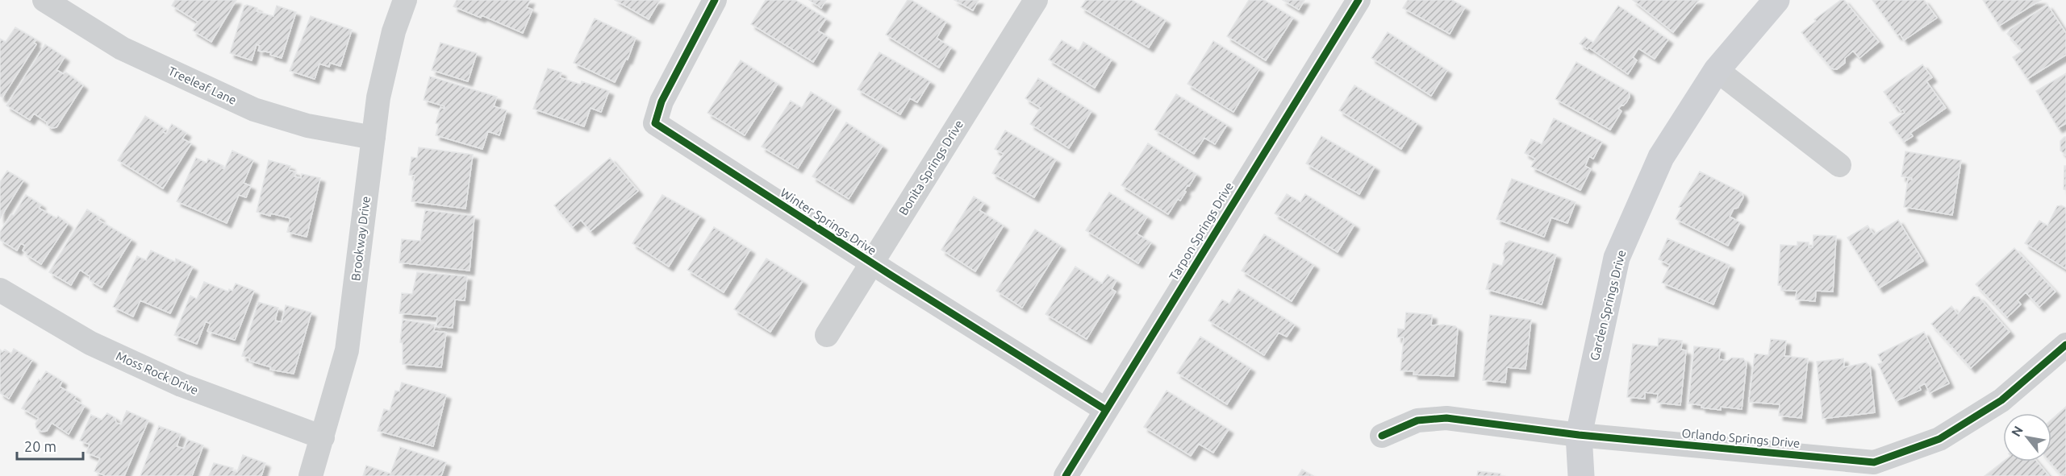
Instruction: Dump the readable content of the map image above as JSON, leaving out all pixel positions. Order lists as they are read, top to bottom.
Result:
{
  "streets": {
    "street": [
      "Treeleaf Lane",
      "Bonita Springs Drive",
      "Winter Springs Drive",
      "Tarpon Springs Drive",
      "Brookway Drive",
      "Garden Springs Drive",
      "Moss Rock Drive",
      "Orlando Springs Drive"
    ]
  },
  "crossings": [
    ["Treeleaf Lane", "Brookway Drive"],
    ["Bonita Springs Drive", "Winter Springs Drive"],
    ["Winter Springs Drive", "Tarpon Springs Drive"],
    ["Brookway Drive", "Moss Rock Drive"],
    ["Garden Springs Drive", "Orlando Springs Drive"]
  ],
  "scale_bar": "20 m",
  "north": "top left"
}
